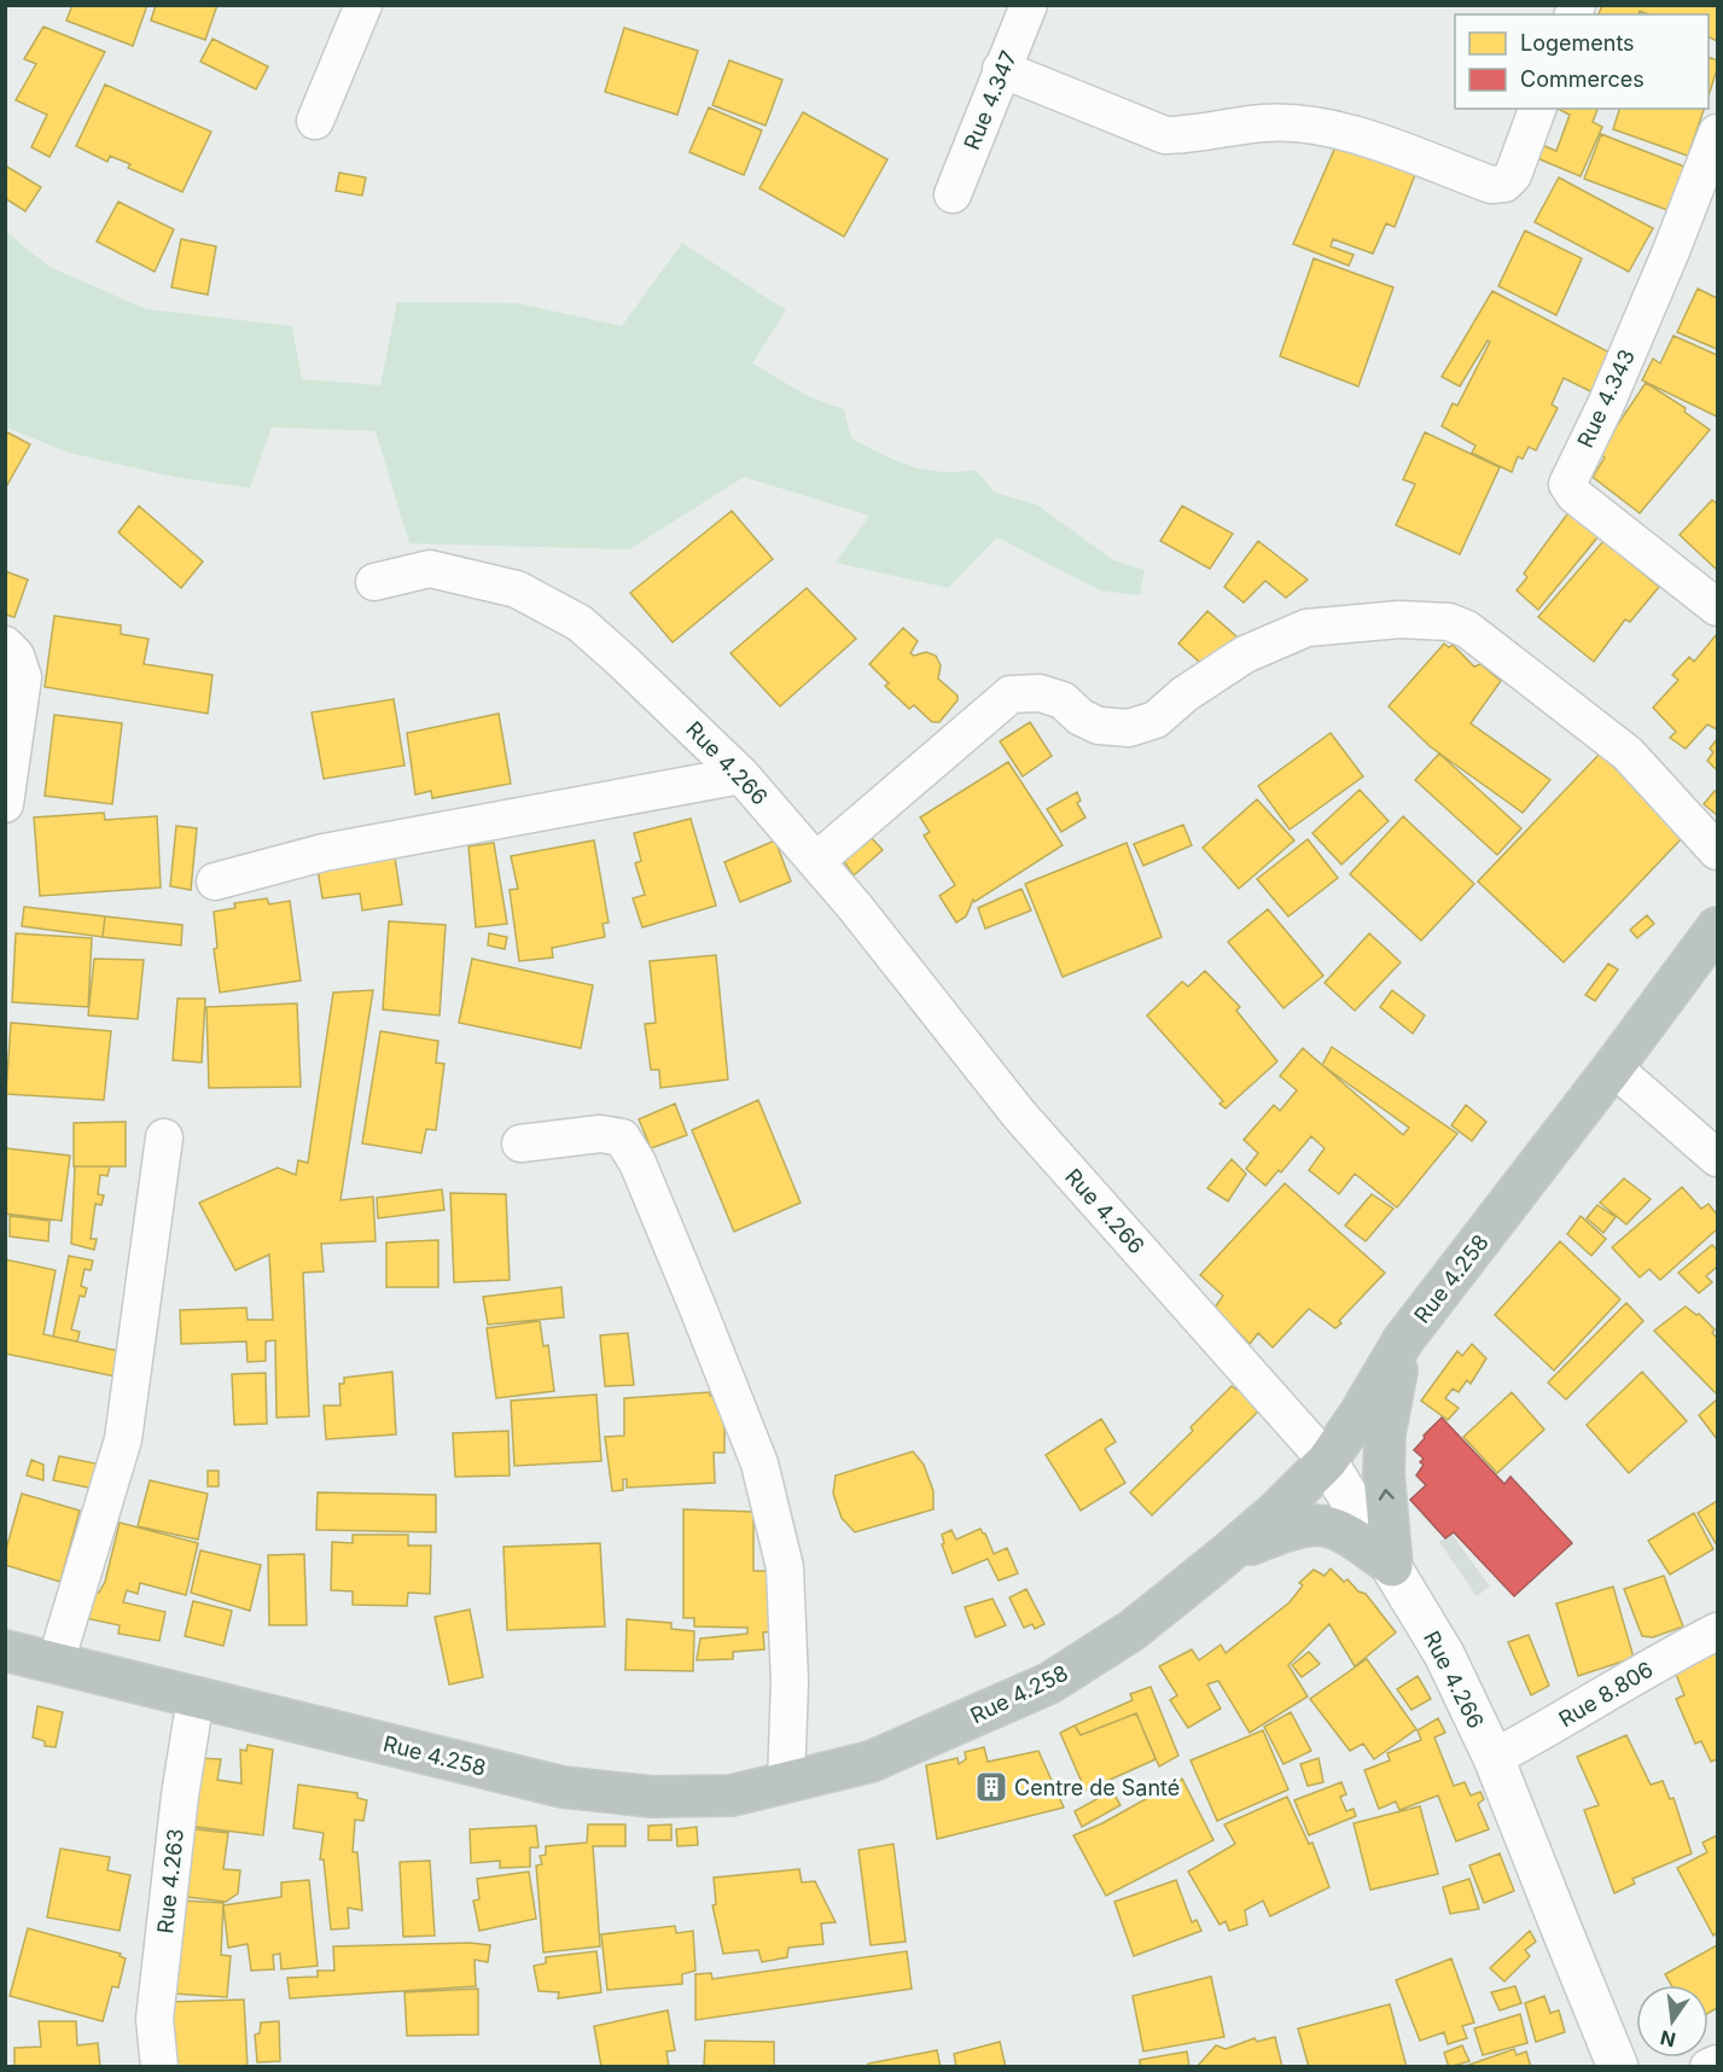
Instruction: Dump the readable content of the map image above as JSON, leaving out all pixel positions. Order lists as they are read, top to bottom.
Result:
{
  "streets": {
    "highway": ["Rue 4.258"],
    "street": [
      "Rue 4.347",
      "Rue 4.343",
      "Rue 4.266",
      "Rue 8.806",
      "Rue 4.263"
    ]
  },
  "crossings": [
    ["Rue 4.266", "Rue 4.258"],
    ["Rue 4.266", "Rue 8.806"],
    ["Rue 4.258", "Rue 4.263"]
  ],
  "places": {
    "building": ["Centre de Santé"]
  },
  "legend": ["Logements", "Commerces"],
  "north": "bottom"
}
